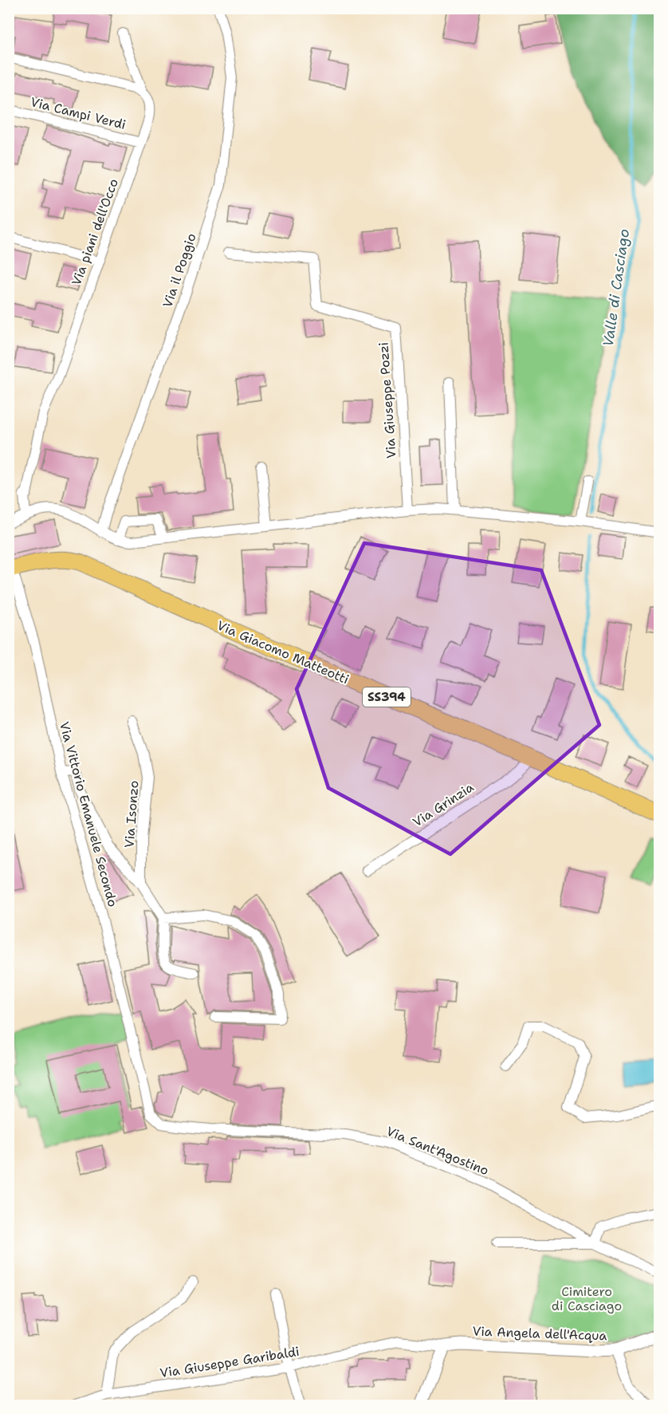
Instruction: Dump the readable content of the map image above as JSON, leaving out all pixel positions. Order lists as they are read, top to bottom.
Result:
{
  "streets": {
    "main road": ["Via Giacomo Matteotti", "SS394"],
    "street": [
      "Via Campi Verdi",
      "Via piani dell'Occo",
      "Via il Poggio",
      "Via Giuseppe Pozzi",
      "Via Grinzia",
      "Via Vittorio Emanuele Secondo",
      "Via Isonzo",
      "Via Sant'Agostino",
      "Via Angela dell'Acqua",
      "Via Giuseppe Garibaldi"
    ]
  },
  "crossings": [
    ["Via Campi Verdi", "Via piani dell'Occo"],
    ["Via Giacomo Matteotti", "Via Grinzia"],
    ["Via Giacomo Matteotti", "Via Vittorio Emanuele Secondo"],
    ["Via Vittorio Emanuele Secondo", "Via Sant'Agostino"],
    ["Via Angela dell'Acqua", "Via Giuseppe Garibaldi"]
  ],
  "water": ["Valle di Casciago"],
  "parks": ["Cimitero di Casciago"]
}
